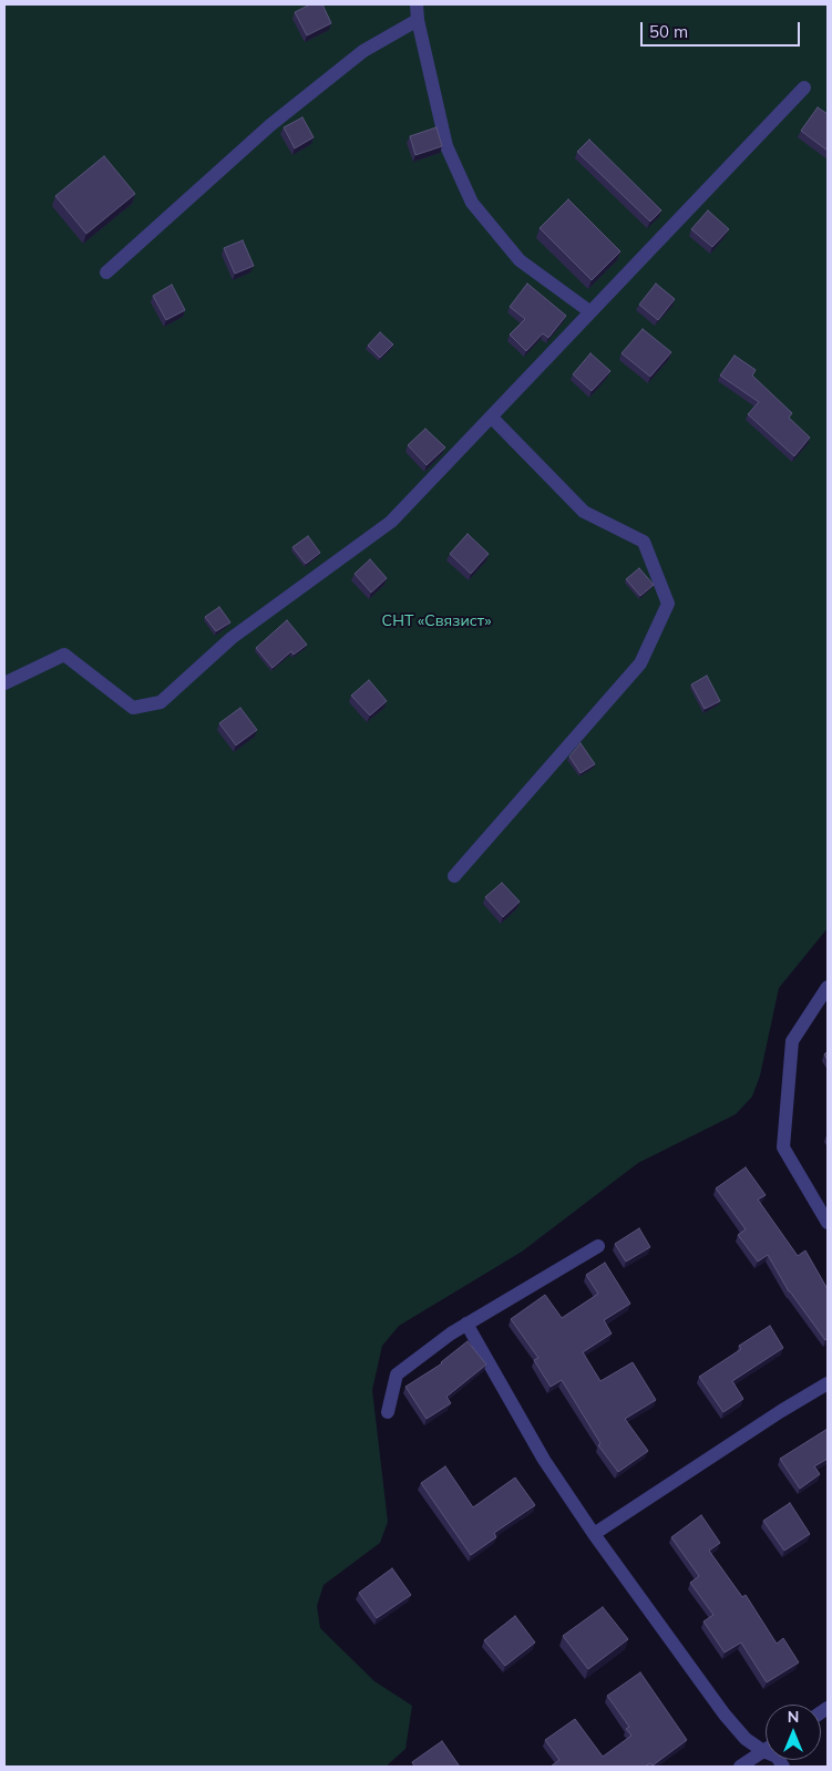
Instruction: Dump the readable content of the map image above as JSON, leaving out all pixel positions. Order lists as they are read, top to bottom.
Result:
{
  "parks": ["СНТ «Связист»"],
  "scale_bar": "50 m",
  "north": "top"
}
